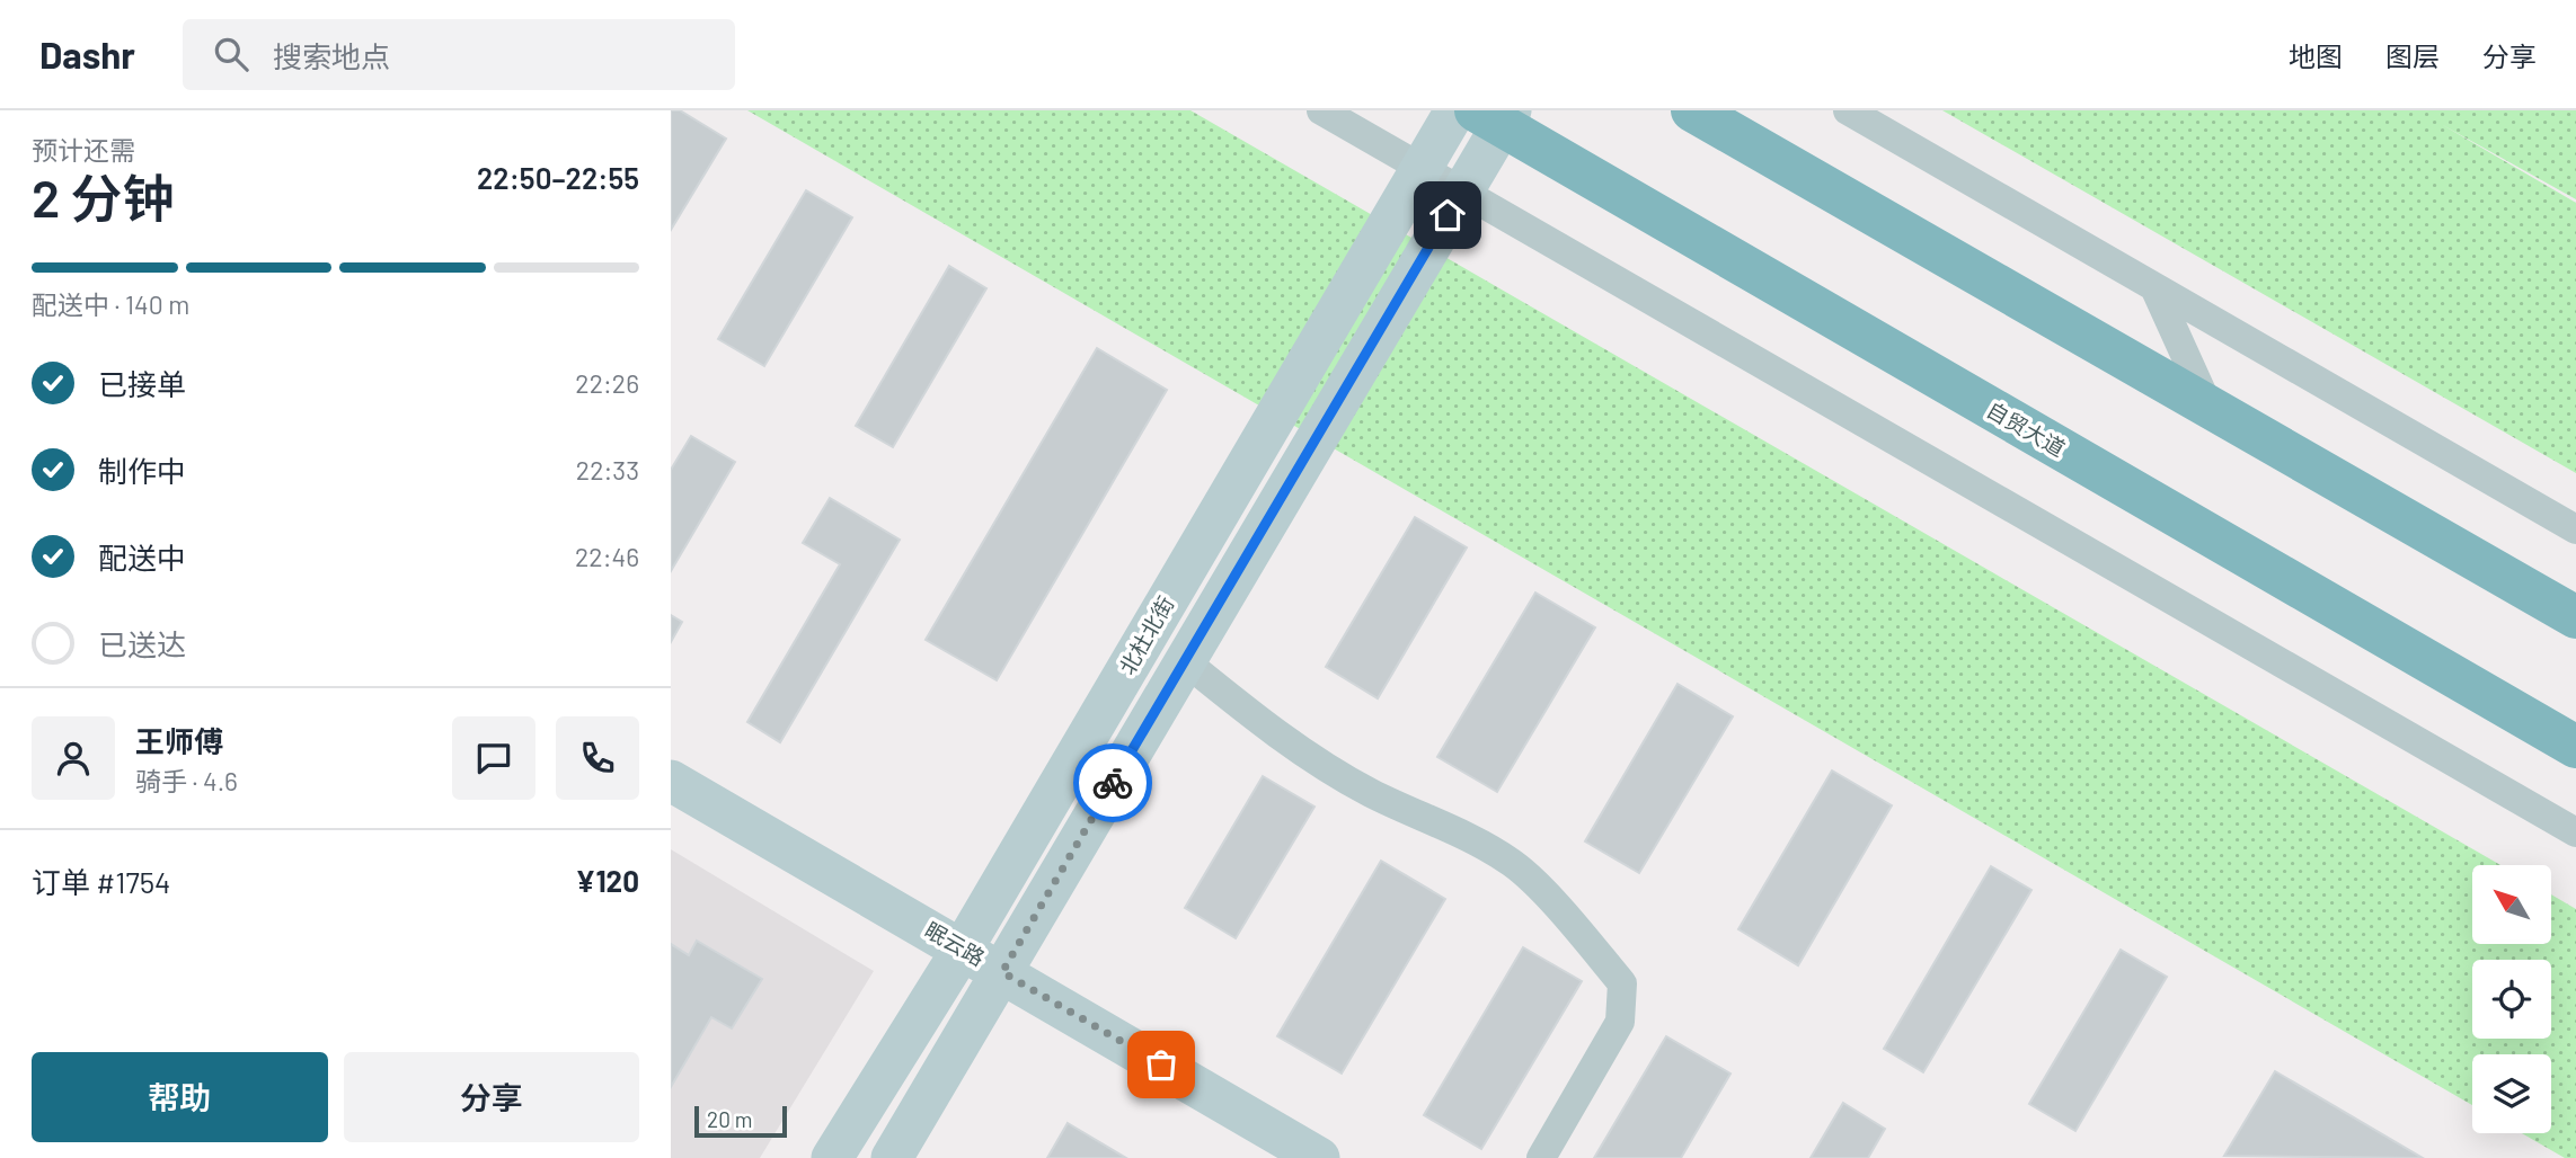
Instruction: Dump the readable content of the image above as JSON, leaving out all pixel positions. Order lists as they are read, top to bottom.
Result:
{
  "streets": {
    "highway": ["自贸大道"],
    "street": ["北杜北街", "眠云路"]
  },
  "crossings": [
    ["自贸大道", "北杜北街"],
    ["北杜北街", "眠云路"]
  ],
  "scale_bar": "20 m",
  "north": "top left",
  "page": {
    "header": "Dashr",
    "search": "搜索地点",
    "nav": ["地图", "图层", "分享"],
    "heading": ["2 分钟", "预计还需", "22:50–22:55"],
    "panel": [
      "王师傅",
      "骑手 · 4.6",
      "订单 #1754",
      "¥120"
    ],
    "bar": "配送中 · 140 m",
    "list": [
      ["已接单", "22:26"],
      ["制作中", "22:33"],
      ["配送中", "22:46"],
      "已送达"
    ],
    "buttons": ["帮助", "分享"],
    "scale": "20 m"
  }
}
